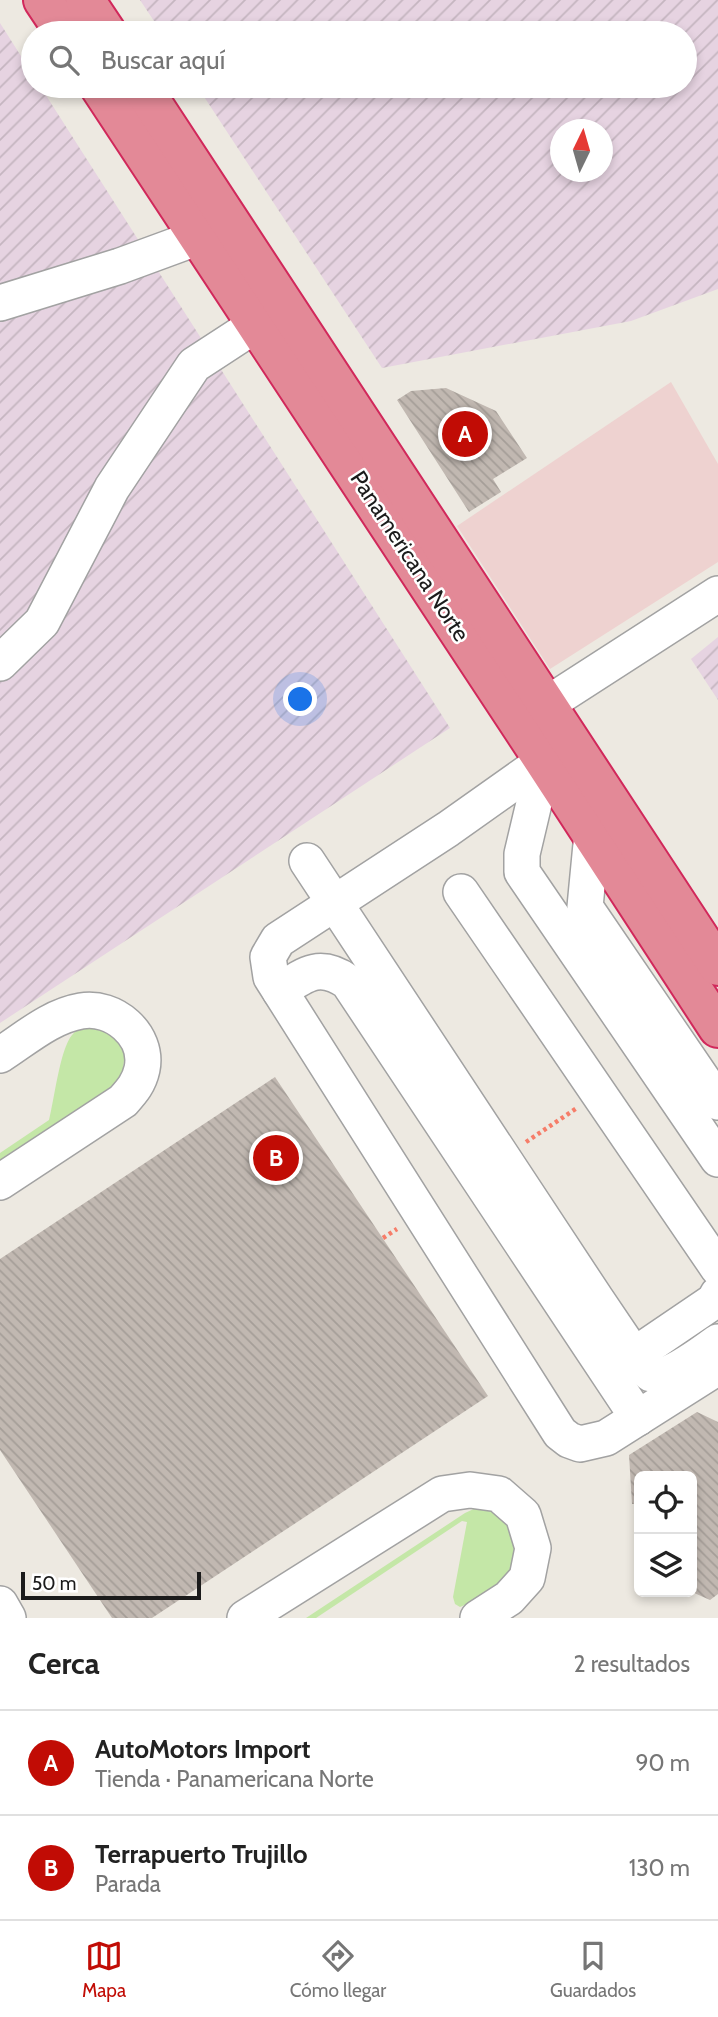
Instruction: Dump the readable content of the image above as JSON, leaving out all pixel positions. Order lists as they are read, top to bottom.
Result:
{
  "streets": {
    "highway": ["Panamericana Norte"]
  },
  "scale_bar": "50 m",
  "north": "top",
  "page": {
    "search": "Buscar aquí",
    "pins": ["A", "B"],
    "scale": "50 m",
    "heading": ["Cerca", "2 resultados"],
    "list": [
      {
        "mark": "A",
        "name": "AutoMotors Import",
        "note": "Tienda · Panamericana Norte",
        "value": "90 m"
      },
      {
        "mark": "B",
        "name": "Terrapuerto Trujillo",
        "note": "Parada",
        "value": "130 m"
      }
    ],
    "nav": ["Mapa", "Cómo llegar", "Guardados"]
  }
}
